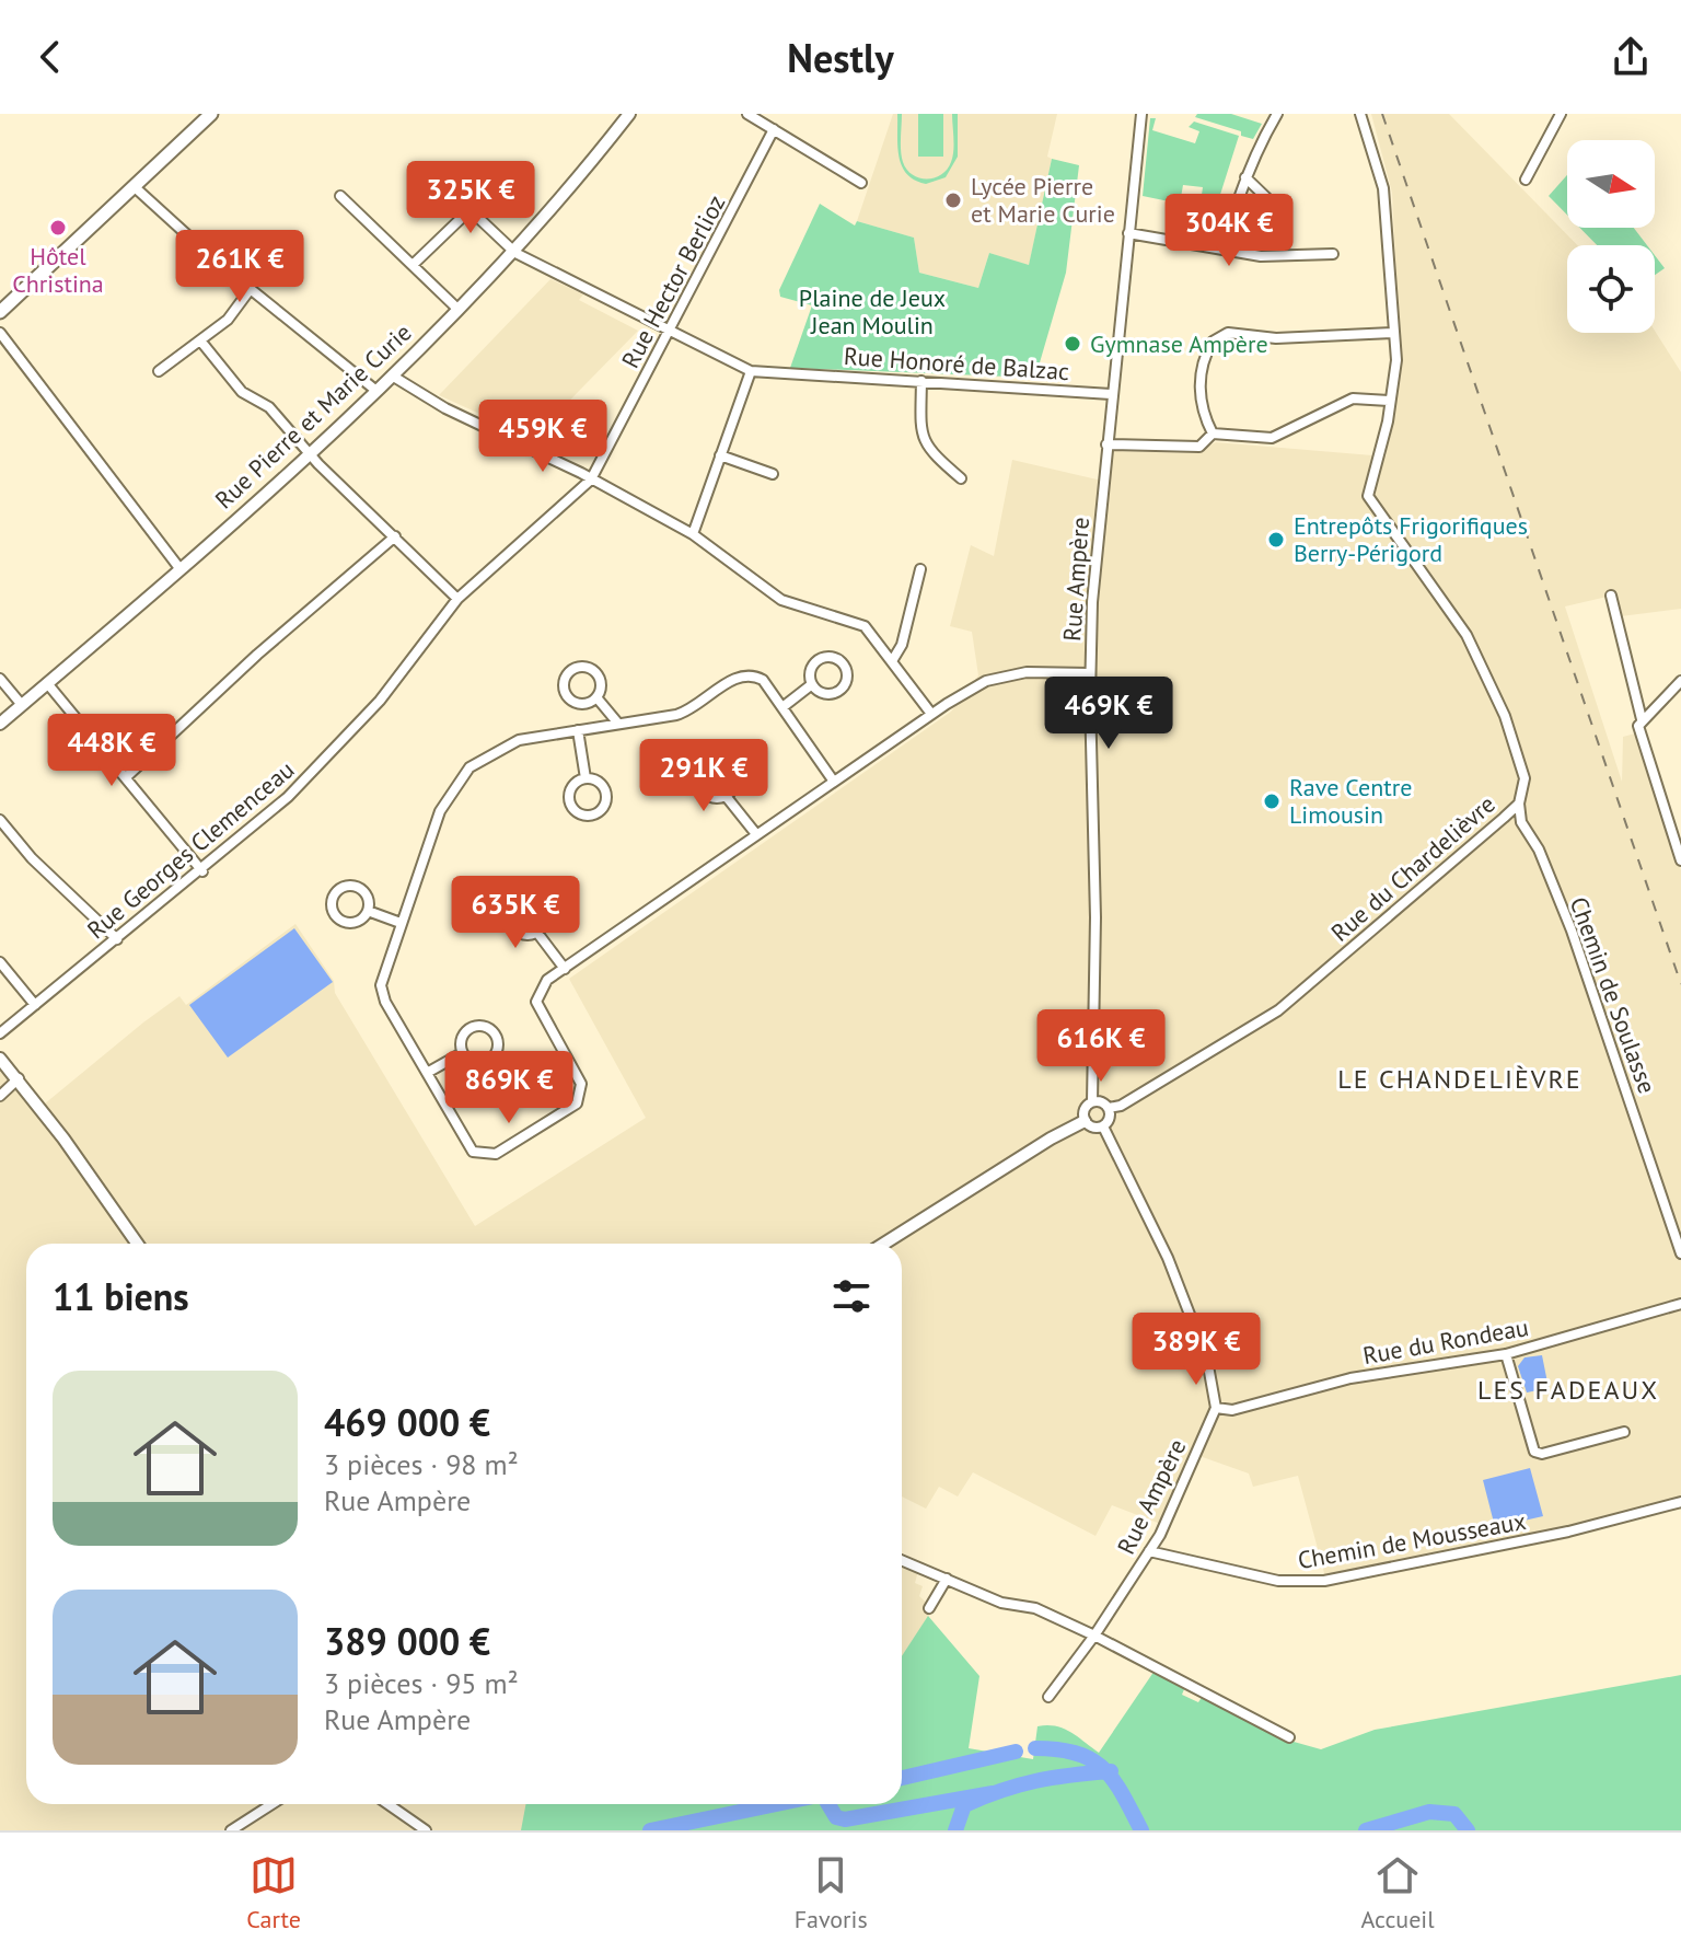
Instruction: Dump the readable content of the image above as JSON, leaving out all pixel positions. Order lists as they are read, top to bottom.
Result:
{
  "streets": {
    "street": [
      "Rue Hector Berlioz",
      "Rue Honoré de Balzac",
      "Rue Pierre et Marie Curie",
      "Rue Ampère",
      "Rue Georges Clemenceau",
      "Rue du Chardelièvre",
      "Chemin de Soulasse",
      "Rue du Rondeau",
      "Chemin de Mousseaux"
    ]
  },
  "crossings": [
    ["Rue Hector Berlioz", "Rue Honoré de Balzac"],
    ["Rue Hector Berlioz", "Rue Georges Clemenceau"],
    ["Rue Honoré de Balzac", "Rue Pierre et Marie Curie"],
    ["Rue Honoré de Balzac", "Rue Ampère"],
    ["Rue Ampère", "Rue du Chardelièvre"],
    ["Rue Ampère", "Rue du Rondeau"],
    ["Rue Ampère", "Chemin de Mousseaux"],
    ["Rue du Chardelièvre", "Chemin de Soulasse"]
  ],
  "districts": ["LE CHANDELIÈVRE", "LES FADEAUX"],
  "parks": ["Plaine de Jeux Jean Moulin"],
  "places": [
    "Lycée Pierre et Marie Curie",
    "Hôtel Christina",
    "Gymnase Ampère",
    "Entrepôts Frigorifiques Berry-Périgord",
    "Rave Centre Limousin"
  ],
  "north": "right",
  "page": {
    "header": "Nestly",
    "price": [
      "325K €",
      "304K €",
      "261K €",
      "459K €",
      "469K €",
      "448K €",
      "291K €",
      "635K €",
      "616K €",
      "869K €",
      "389K €"
    ],
    "heading": "11 biens",
    "list": [
      {
        "name": "469 000 €",
        "note": "3 pièces · 98 m² · Rue Ampère"
      },
      {
        "name": "389 000 €",
        "note": "3 pièces · 95 m² · Rue Ampère"
      }
    ],
    "tabs": ["Carte", "Favoris", "Accueil"]
  }
}
